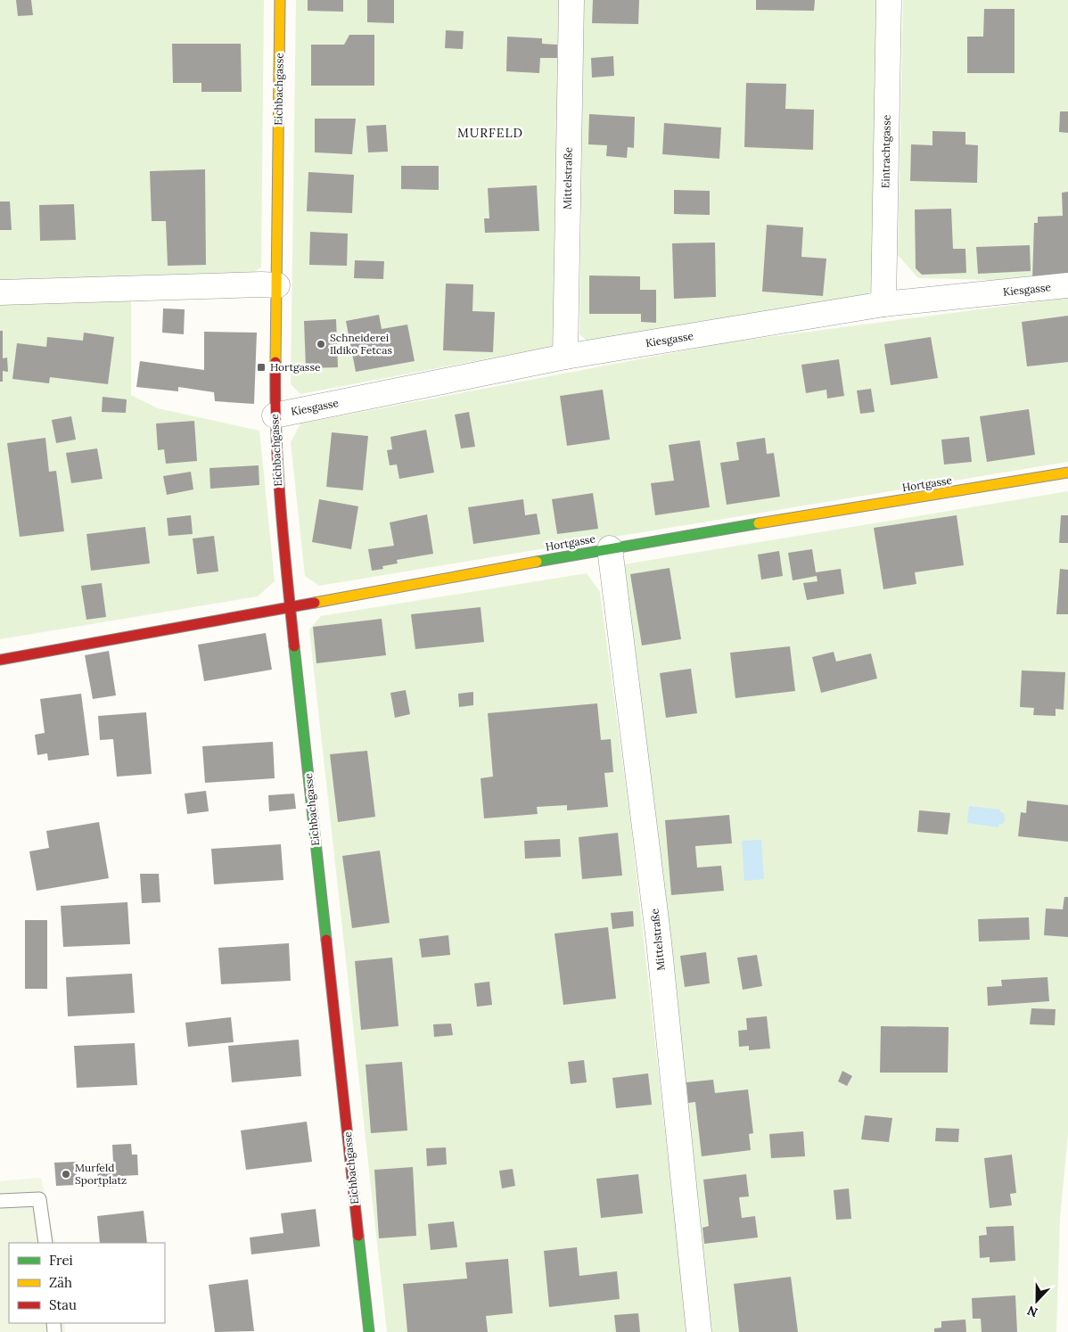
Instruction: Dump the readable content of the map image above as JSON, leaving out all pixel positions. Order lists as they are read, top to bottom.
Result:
{
  "streets": {
    "street": [
      "Eichbachgasse",
      "Eintrachtgasse",
      "Mittelstraße",
      "Kiesgasse",
      "Hortgasse"
    ]
  },
  "crossings": [
    ["Eichbachgasse", "Kiesgasse"],
    ["Eichbachgasse", "Hortgasse"],
    ["Eintrachtgasse", "Kiesgasse"],
    ["Mittelstraße", "Kiesgasse"],
    ["Mittelstraße", "Hortgasse"]
  ],
  "districts": ["MURFELD"],
  "places": {
    "other": ["Schneiderei Ildiko Fetcas", "Murfeld Sportplatz"],
    "transit": ["Hortgasse"]
  },
  "legend": ["Frei", "Zäh", "Stau"],
  "north": "bottom"
}
